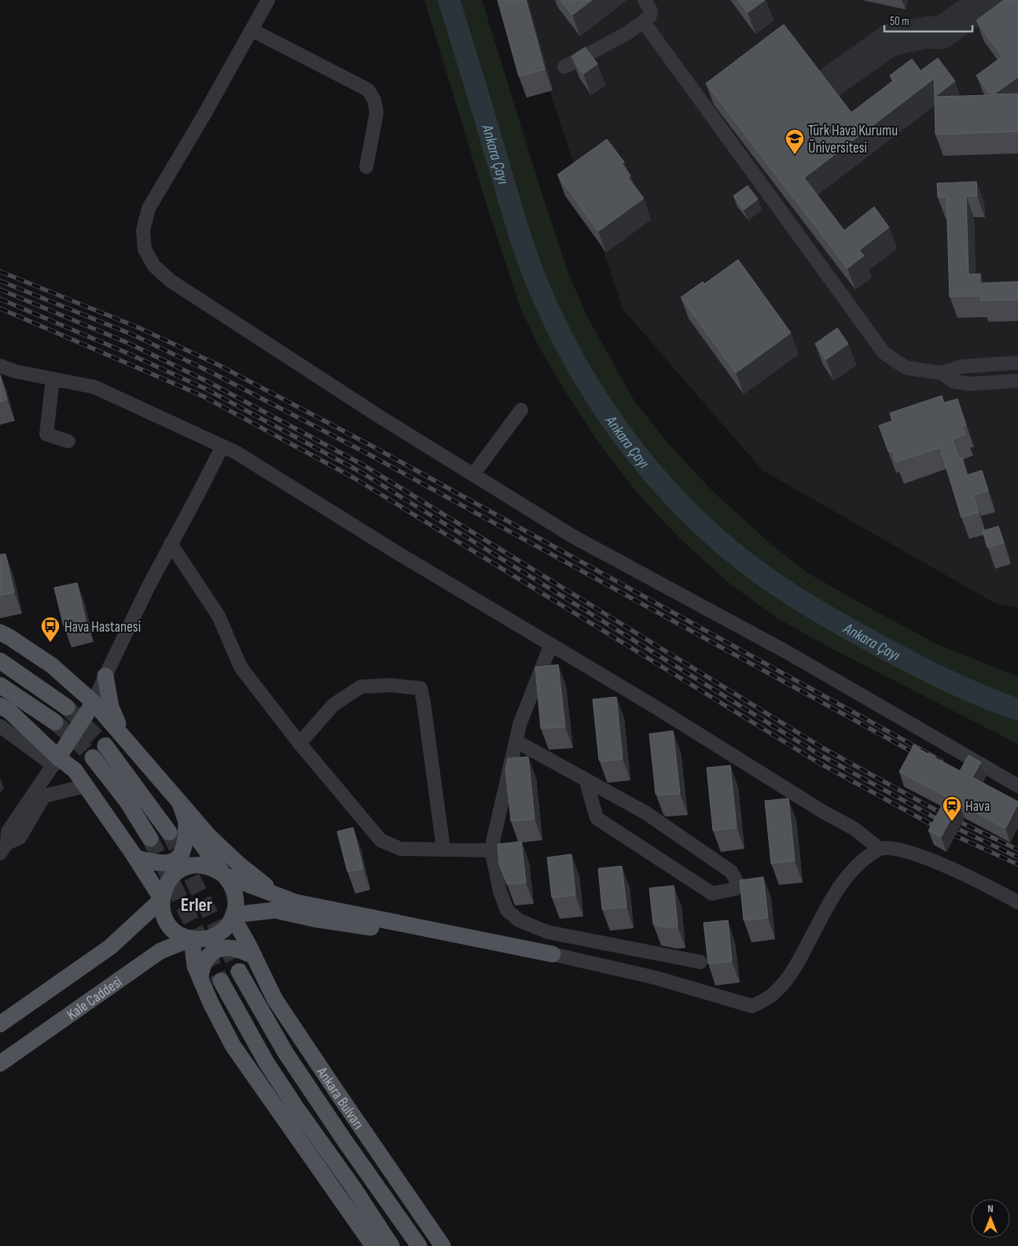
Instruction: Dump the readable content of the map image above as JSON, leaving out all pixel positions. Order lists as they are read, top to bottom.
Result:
{
  "streets": {
    "main road": ["Kale Caddesi", "Ankara Bulvarı"]
  },
  "crossings": [
    ["Kale Caddesi", "Ankara Bulvarı"]
  ],
  "districts": ["Erler"],
  "water": ["Ankara Çayı"],
  "places": {
    "school or university": ["Türk Hava Kurumu Üniversitesi"],
    "bus stop": ["Hava Hastanesi"],
    "station": ["Hava"]
  },
  "scale_bar": "50 m",
  "north": "top"
}
